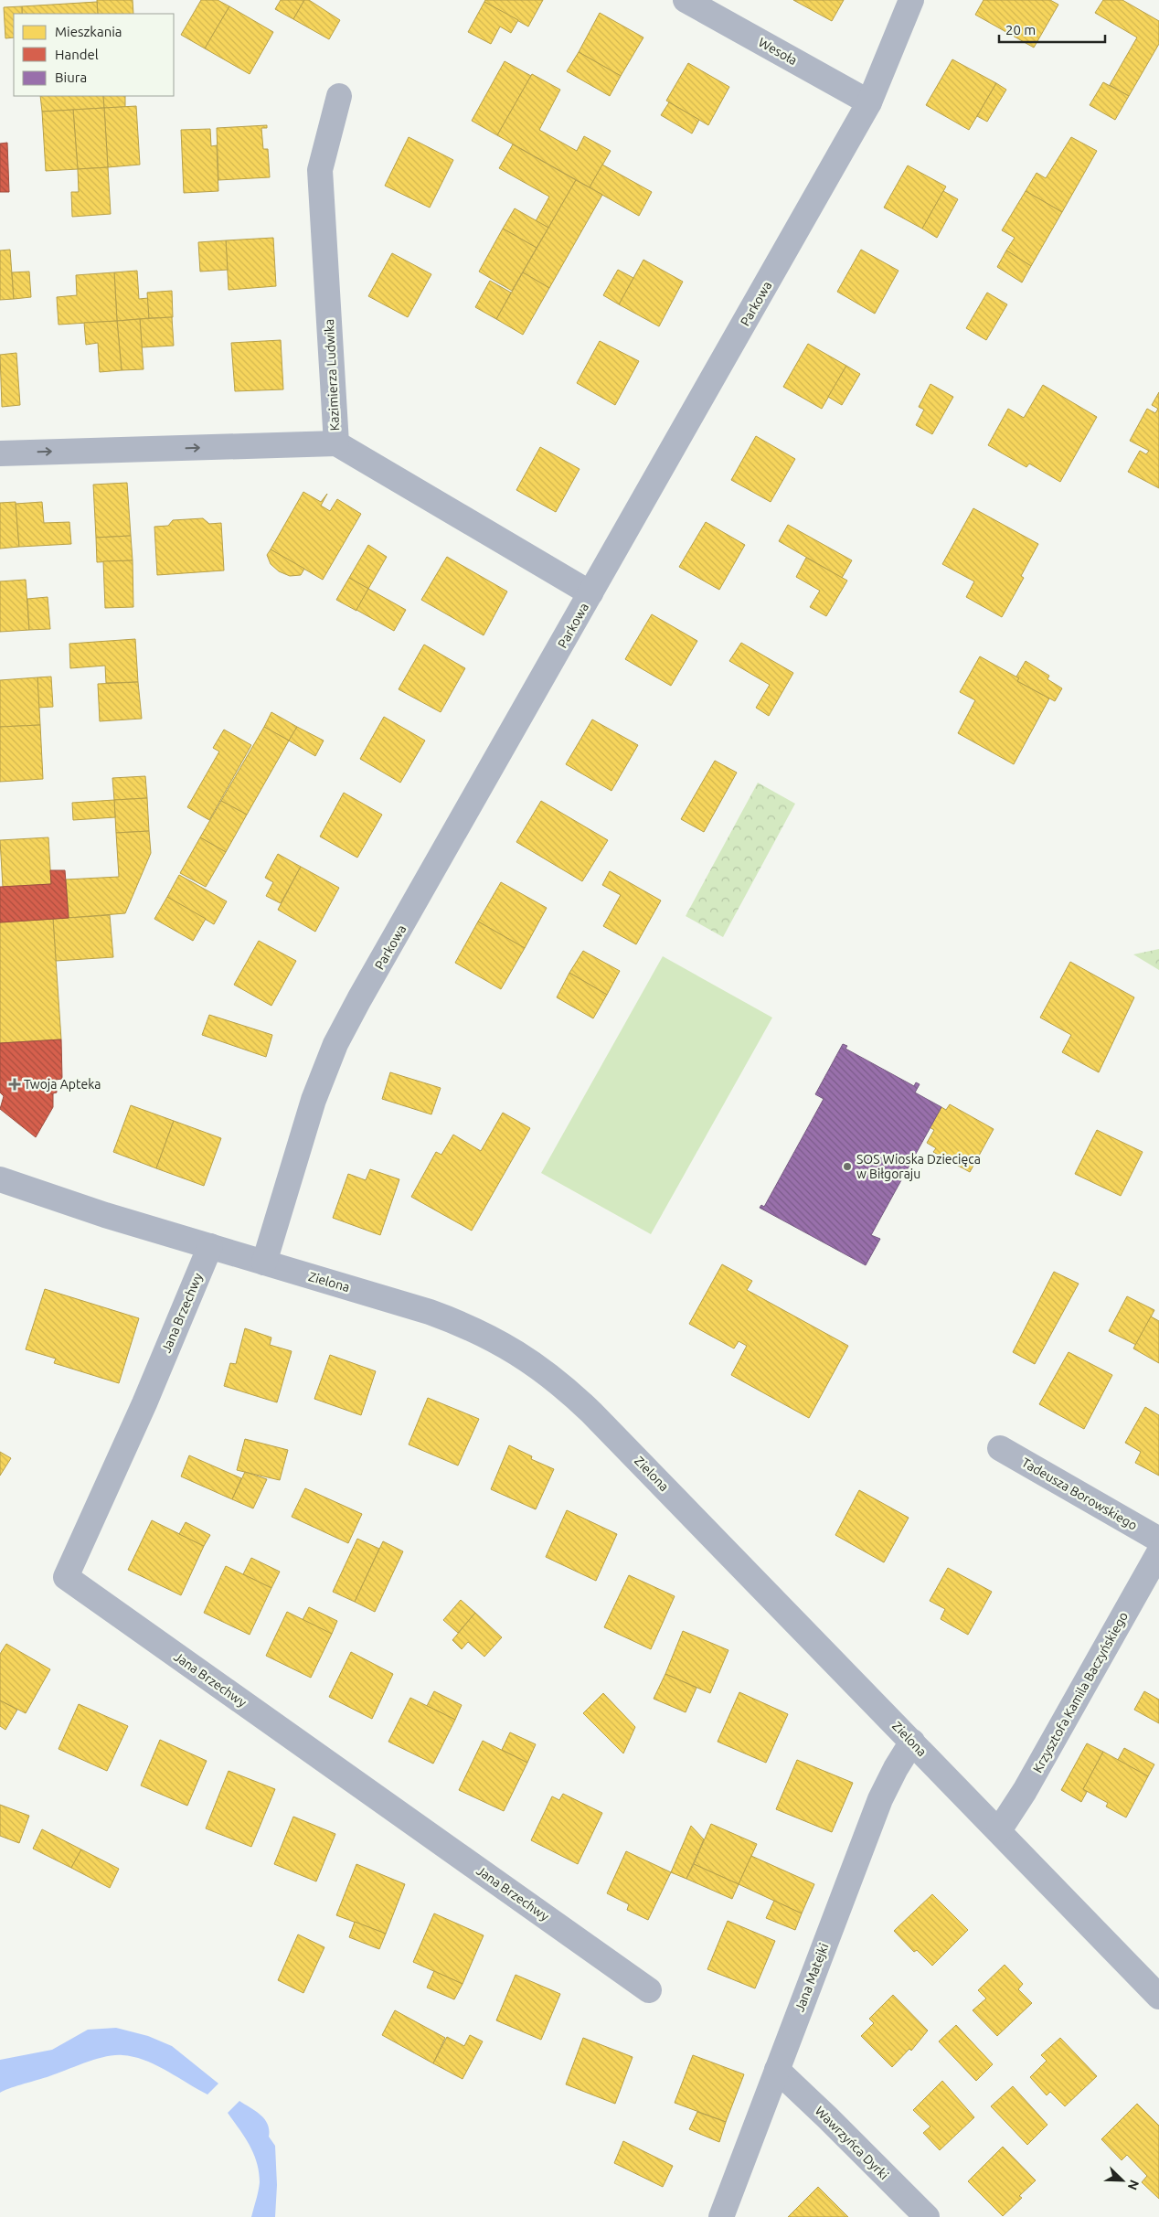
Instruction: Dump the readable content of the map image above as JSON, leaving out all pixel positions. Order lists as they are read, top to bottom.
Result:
{
  "streets": {
    "street": [
      "Wesoła",
      "Parkowa",
      "Kazimierza Ludwika",
      "Zielona",
      "Jana Brzechwy",
      "Tadeusza Borowskiego",
      "Krzysztofa Kamila Baczyńskiego",
      "Jana Matejki",
      "Wawrzyńca Dyrki"
    ]
  },
  "crossings": [
    ["Wesoła", "Parkowa"],
    ["Parkowa", "Kazimierza Ludwika"],
    ["Parkowa", "Zielona"],
    ["Zielona", "Jana Brzechwy"],
    ["Zielona", "Krzysztofa Kamila Baczyńskiego"],
    ["Zielona", "Jana Matejki"],
    ["Jana Matejki", "Wawrzyńca Dyrki"]
  ],
  "places": {
    "health": ["Twoja Apteka"],
    "other": ["SOS Wioska Dziecięca w Biłgoraju"]
  },
  "legend": ["Mieszkania", "Handel", "Biura"],
  "scale_bar": "20 m",
  "north": "bottom right"
}
